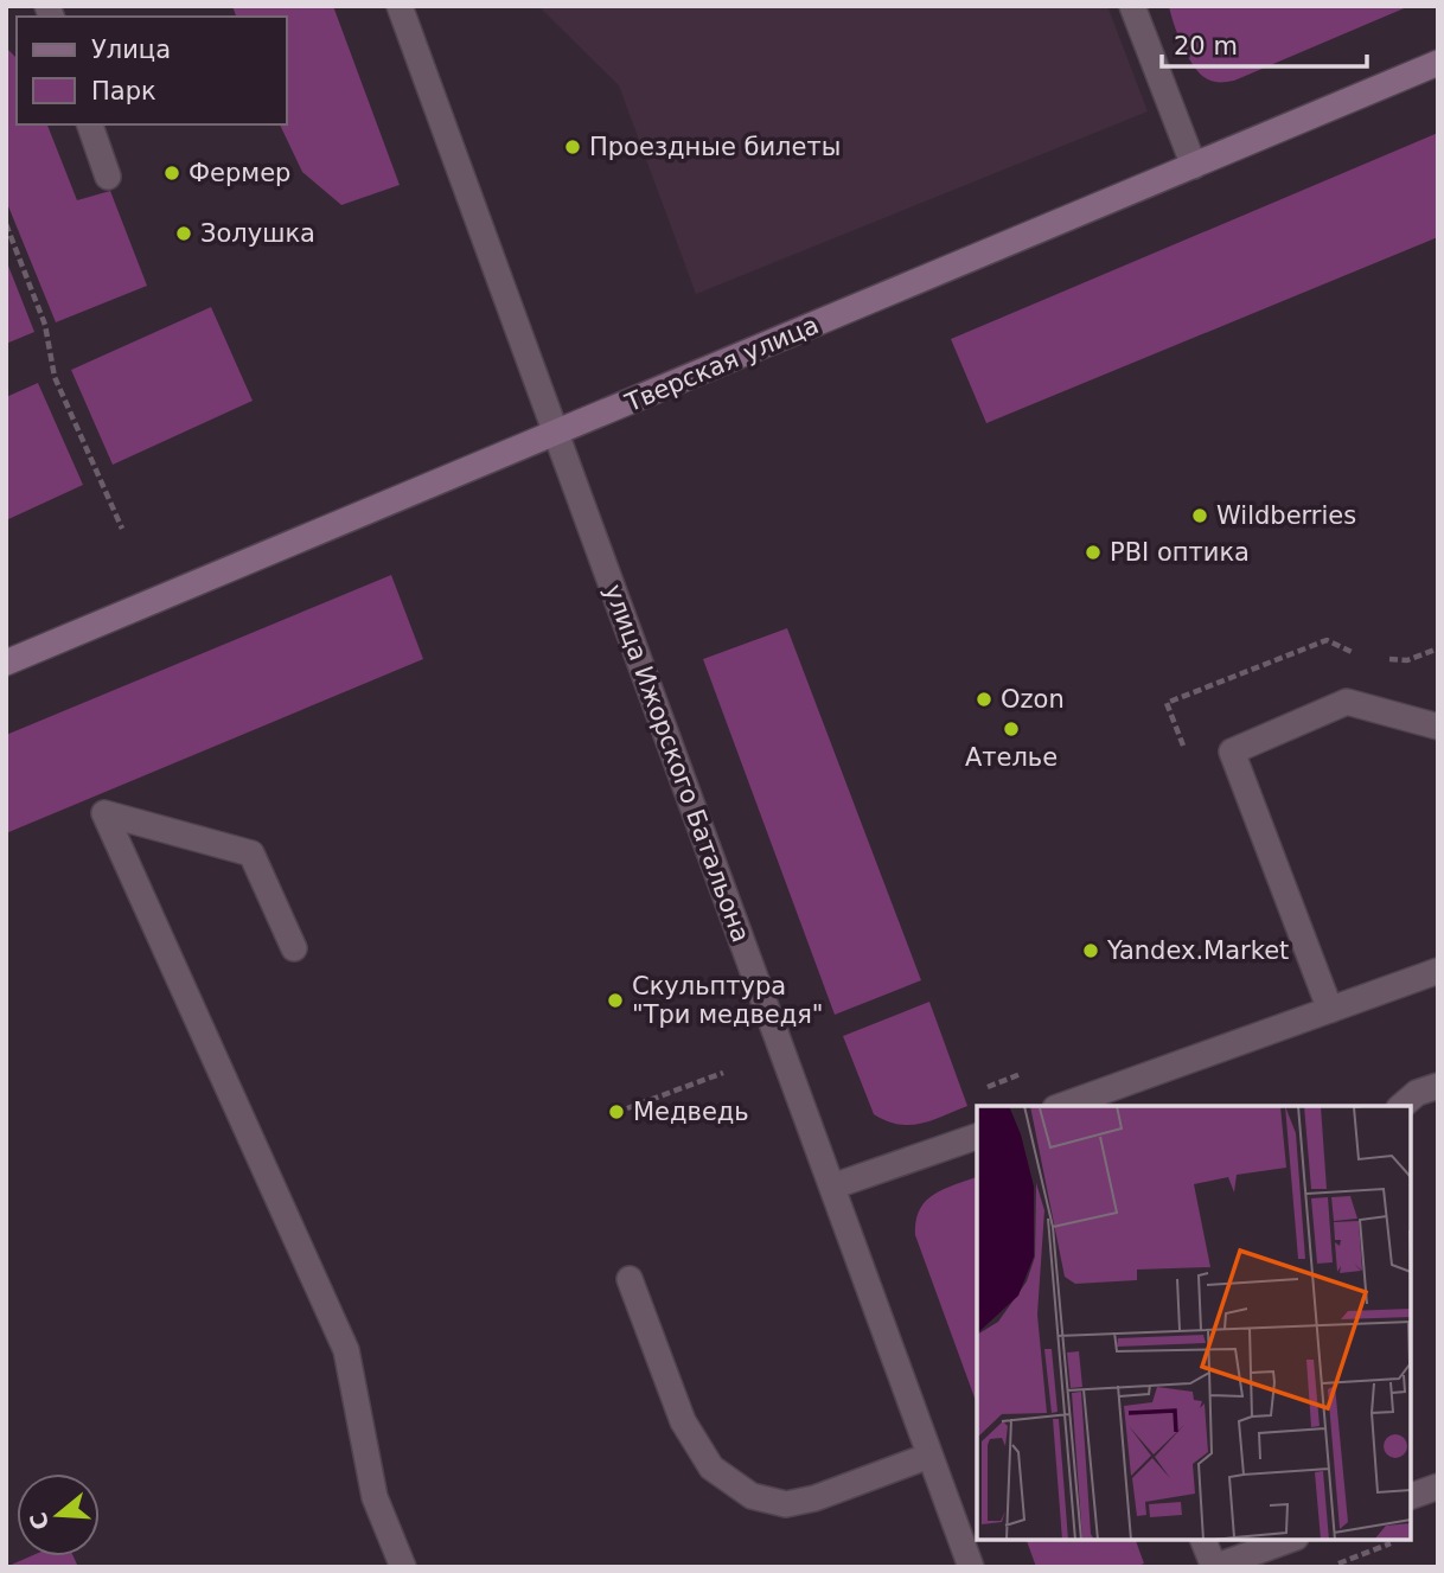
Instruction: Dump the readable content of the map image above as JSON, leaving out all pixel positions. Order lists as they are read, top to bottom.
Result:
{
  "streets": {
    "main road": ["Тверская улица"],
    "street": ["улица Ижорского Батальона"]
  },
  "crossings": [
    ["Тверская улица", "улица Ижорского Батальона"]
  ],
  "places": [
    "Проездные билеты",
    "Фермер",
    "Золушка",
    "Wildberries",
    "PBI оптика",
    "Ozon",
    "Ателье",
    "Yandex.Market",
    "Скульптура \"Три медведя\"",
    "Медведь"
  ],
  "legend": ["Улица", "Парк"],
  "scale_bar": "20 m",
  "north": "left"
}
